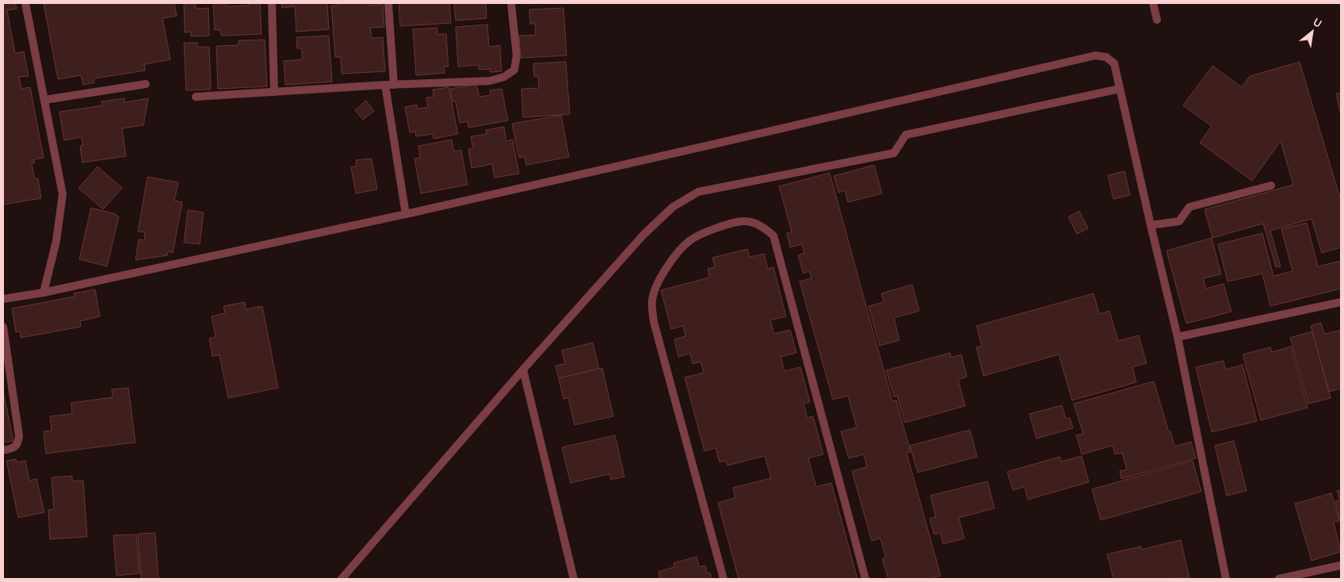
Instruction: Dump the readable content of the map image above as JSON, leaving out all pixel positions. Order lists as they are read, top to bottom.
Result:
{
  "north": "top right"
}
